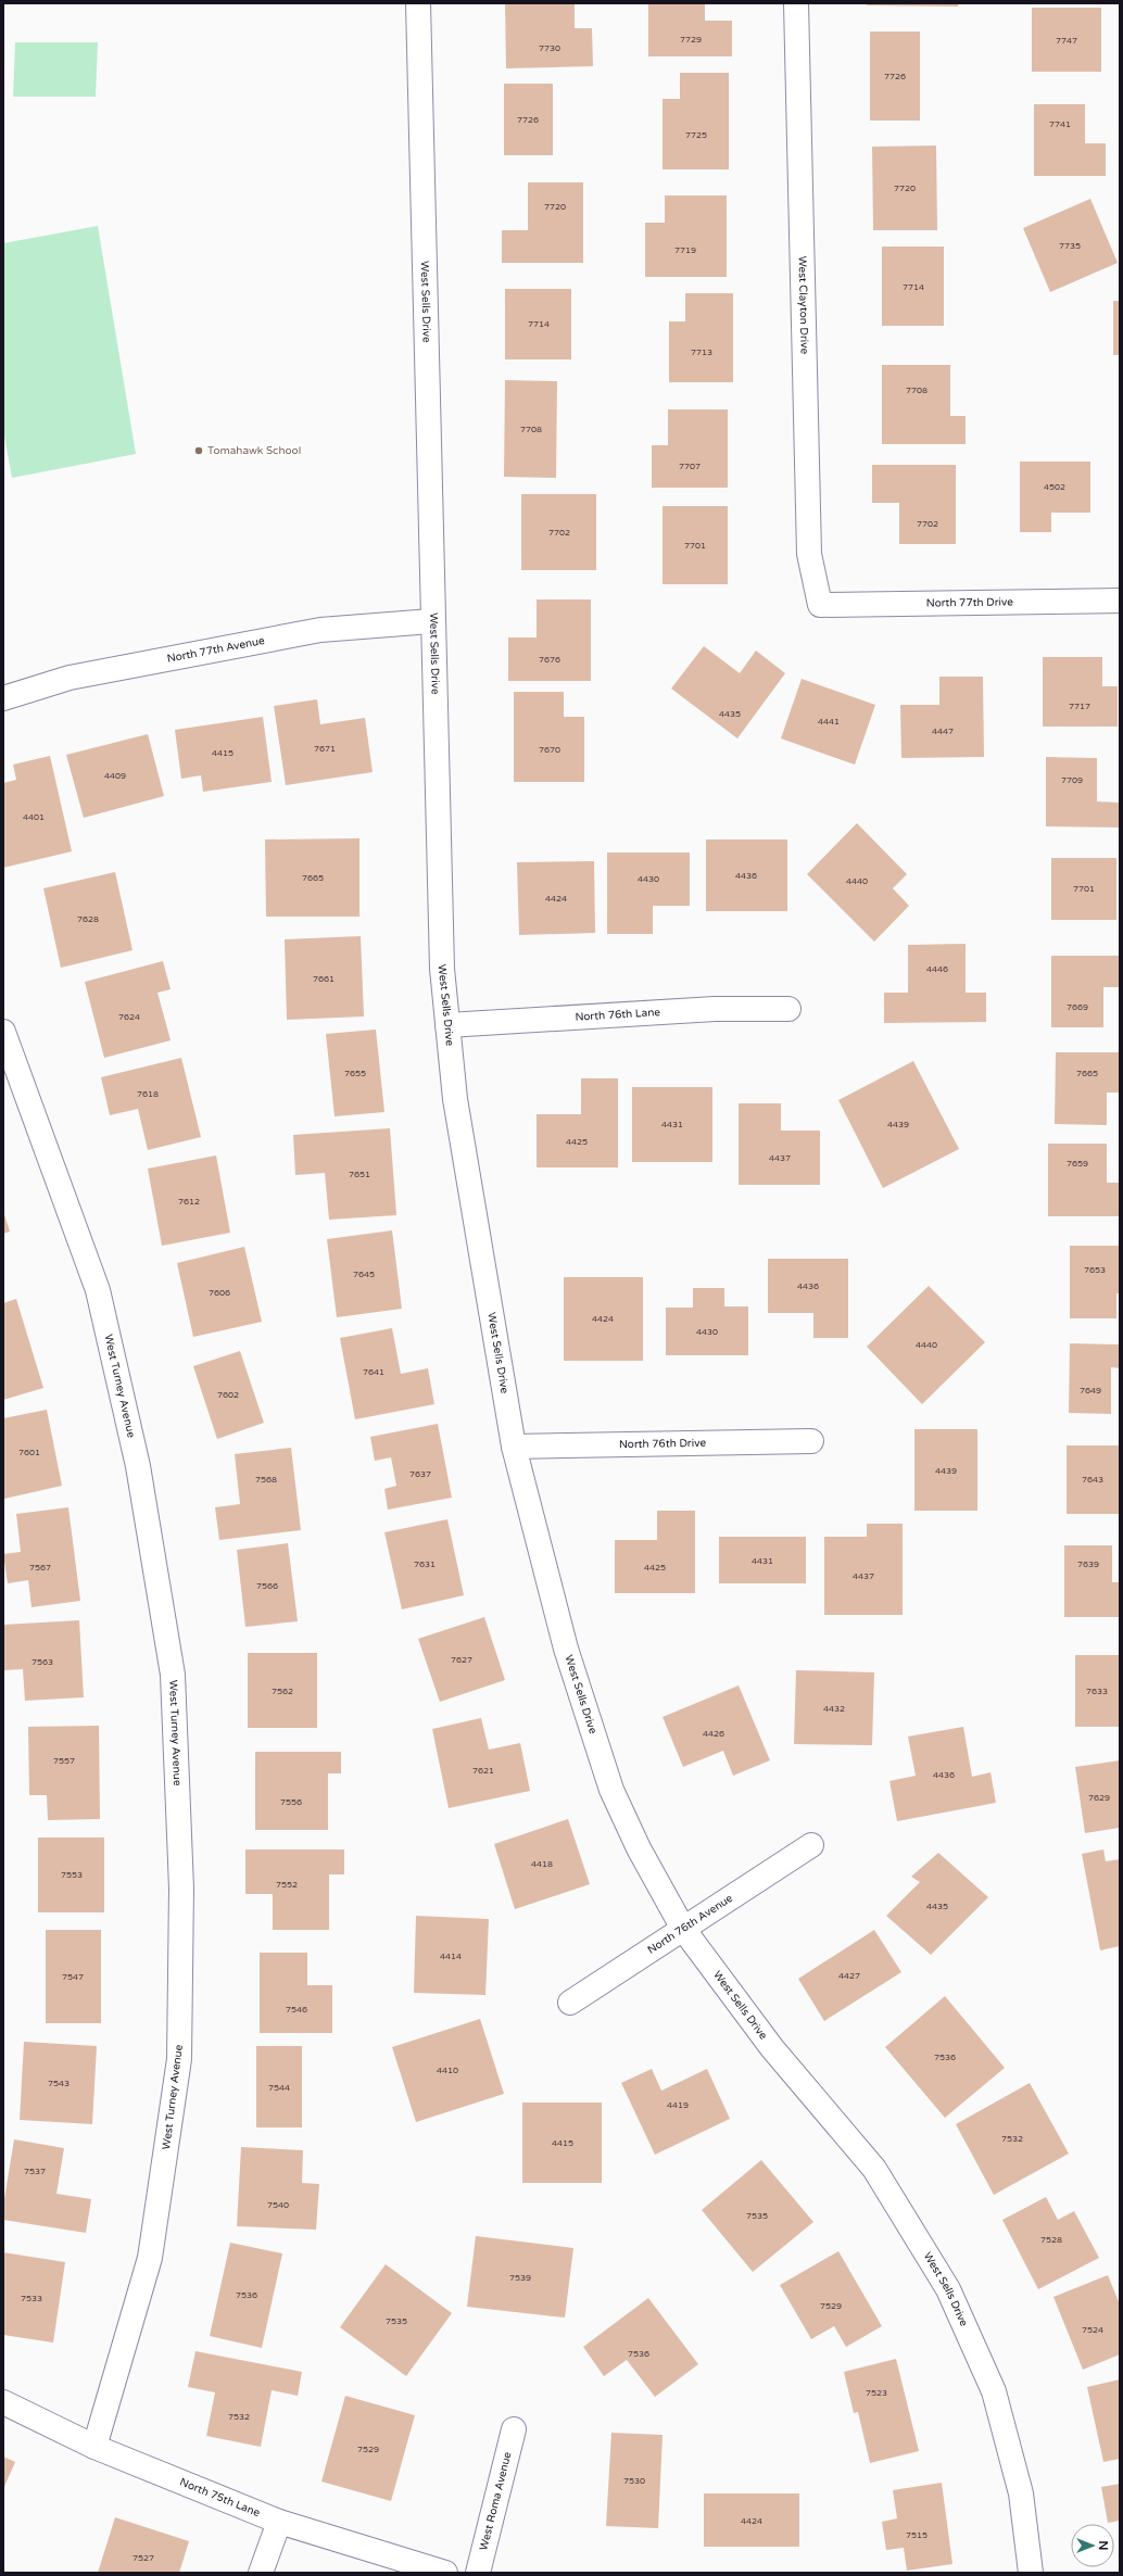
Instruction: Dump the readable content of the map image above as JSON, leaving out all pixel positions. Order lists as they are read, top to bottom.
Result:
{
  "streets": {
    "street": [
      "West Sells Drive",
      "West Clayton Drive",
      "North 77th Drive",
      "North 77th Avenue",
      "North 76th Lane",
      "West Turney Avenue",
      "North 76th Drive",
      "North 76th Avenue",
      "North 75th Lane",
      "West Roma Avenue"
    ]
  },
  "crossings": [
    ["West Sells Drive", "North 77th Avenue"],
    ["West Sells Drive", "North 76th Lane"],
    ["West Sells Drive", "North 76th Drive"],
    ["West Sells Drive", "North 76th Avenue"],
    ["West Clayton Drive", "North 77th Drive"],
    ["West Turney Avenue", "North 75th Lane"]
  ],
  "places": ["Tomahawk School"],
  "house_numbers": [
    "7729",
    "7747",
    "7730",
    "7726",
    "7726",
    "7741",
    "7725",
    "7720",
    "7720",
    "7735",
    "7719",
    "7714",
    "7714",
    "7713",
    "7708",
    "7708",
    "7707",
    "4502",
    "7702",
    "7702",
    "7701",
    "7676",
    "7717",
    "4435",
    "4441",
    "4447",
    "7671",
    "7670",
    "4415",
    "4409",
    "7709",
    "4401",
    "4436",
    "7665",
    "4430",
    "4440",
    "7701",
    "4424",
    "7628",
    "4446",
    "7661",
    "7669",
    "7624",
    "7655",
    "7665",
    "7618",
    "4431",
    "4439",
    "4425",
    "4437",
    "7659",
    "7651",
    "7612",
    "7653",
    "7645",
    "4436",
    "7606",
    "4424",
    "4430",
    "4440",
    "7641",
    "7649",
    "7602",
    "7601",
    "4439",
    "7637",
    "7568",
    "7643",
    "4431",
    "7631",
    "7639",
    "7567",
    "4425",
    "4437",
    "7566",
    "7627",
    "7563",
    "7562",
    "7633",
    "4432",
    "4426",
    "7557",
    "7621",
    "4436",
    "7629",
    "7556",
    "4418",
    "7553",
    "7552",
    "4435",
    "4414",
    "4427",
    "7547",
    "7546",
    "7536",
    "4410",
    "7543",
    "7544",
    "4419",
    "7532",
    "4415",
    "7537",
    "7540",
    "7535",
    "7528",
    "7539",
    "7536",
    "7533",
    "7529",
    "7535",
    "7524",
    "7536",
    "7523",
    "7532",
    "7529",
    "7530",
    "4424",
    "7515",
    "7527"
  ],
  "north": "right"
}
